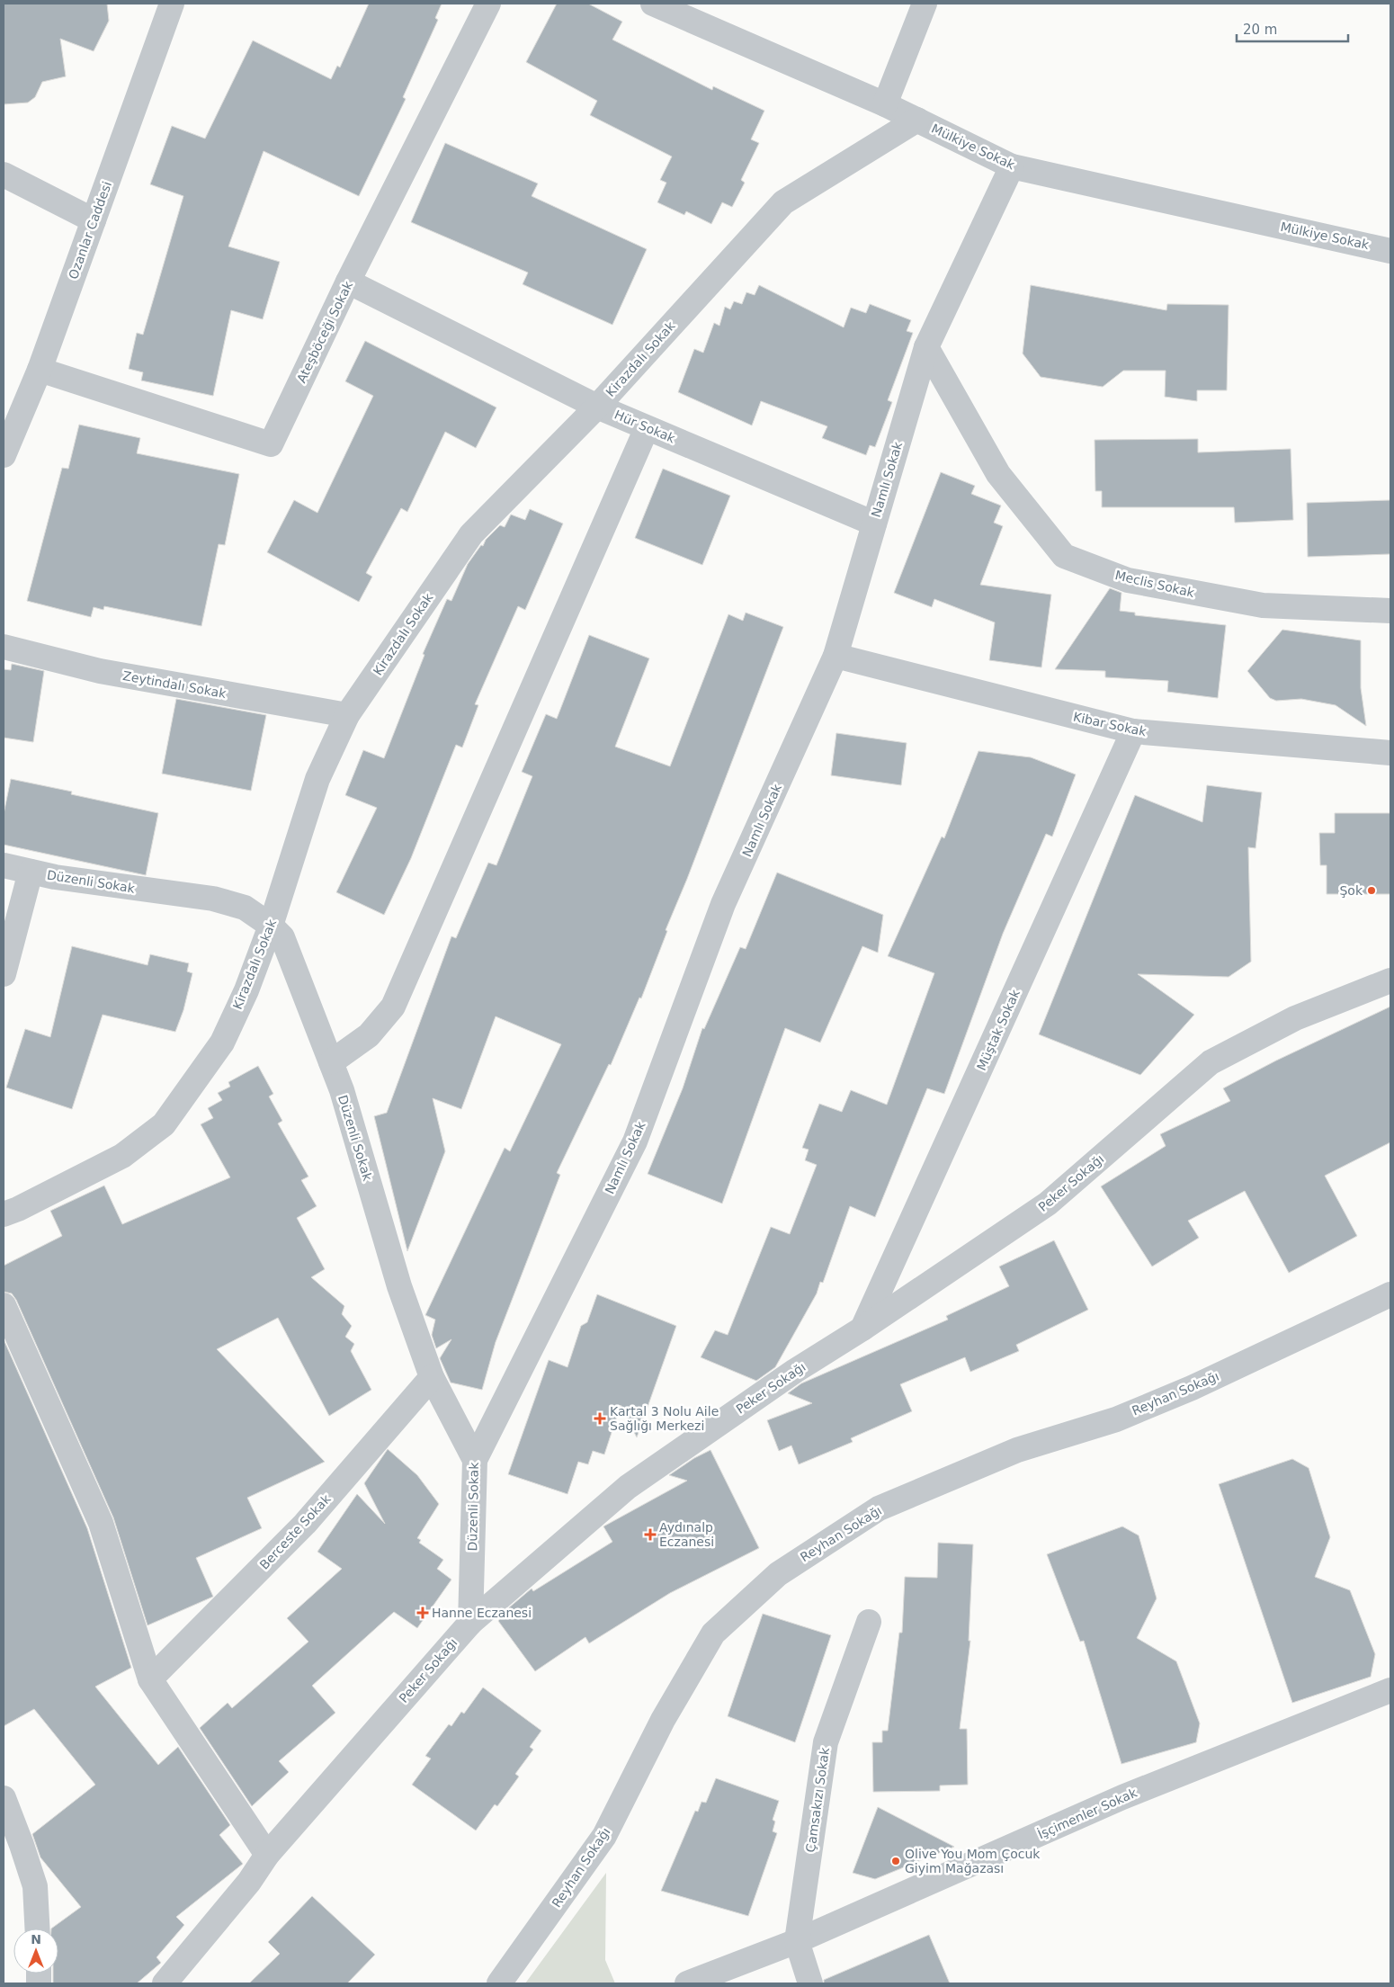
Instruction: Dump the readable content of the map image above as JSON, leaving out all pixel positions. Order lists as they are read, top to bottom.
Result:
{
  "streets": {
    "street": [
      "Mülkiye Sokak",
      "Ozanlar Caddesi",
      "Ateşböceği Sokak",
      "Kirazdalı Sokak",
      "Hür Sokak",
      "Namlı Sokak",
      "Meclis Sokak",
      "Zeytindalı Sokak",
      "Kibar Sokak",
      "Düzenli Sokak",
      "Müştak Sokak",
      "Peker Sokağı",
      "Reyhan Sokağı",
      "Berceste Sokak",
      "Çamsakızı Sokak",
      "İşçimenler Sokak"
    ]
  },
  "crossings": [
    ["Mülkiye Sokak", "Kirazdalı Sokak"],
    ["Mülkiye Sokak", "Namlı Sokak"],
    ["Ozanlar Caddesi", "Ateşböceği Sokak"],
    ["Ateşböceği Sokak", "Hür Sokak"],
    ["Kirazdalı Sokak", "Hür Sokak"],
    ["Kirazdalı Sokak", "Zeytindalı Sokak"],
    ["Kirazdalı Sokak", "Düzenli Sokak"],
    ["Hür Sokak", "Namlı Sokak"],
    ["Namlı Sokak", "Meclis Sokak"],
    ["Namlı Sokak", "Kibar Sokak"],
    ["Namlı Sokak", "Düzenli Sokak"],
    ["Kibar Sokak", "Müştak Sokak"],
    ["Düzenli Sokak", "Peker Sokağı"],
    ["Düzenli Sokak", "Berceste Sokak"],
    ["Müştak Sokak", "Peker Sokağı"],
    ["Çamsakızı Sokak", "İşçimenler Sokak"]
  ],
  "places": {
    "other": ["Şok", "Olive You Mom Çocuk Giyim Mağazası"],
    "health": ["Kartal 3 Nolu Aile Sağlığı Merkezi", "Aydınalp Eczanesi", "Hanne Eczanesi"]
  },
  "scale_bar": "20 m",
  "north": "top"
}
